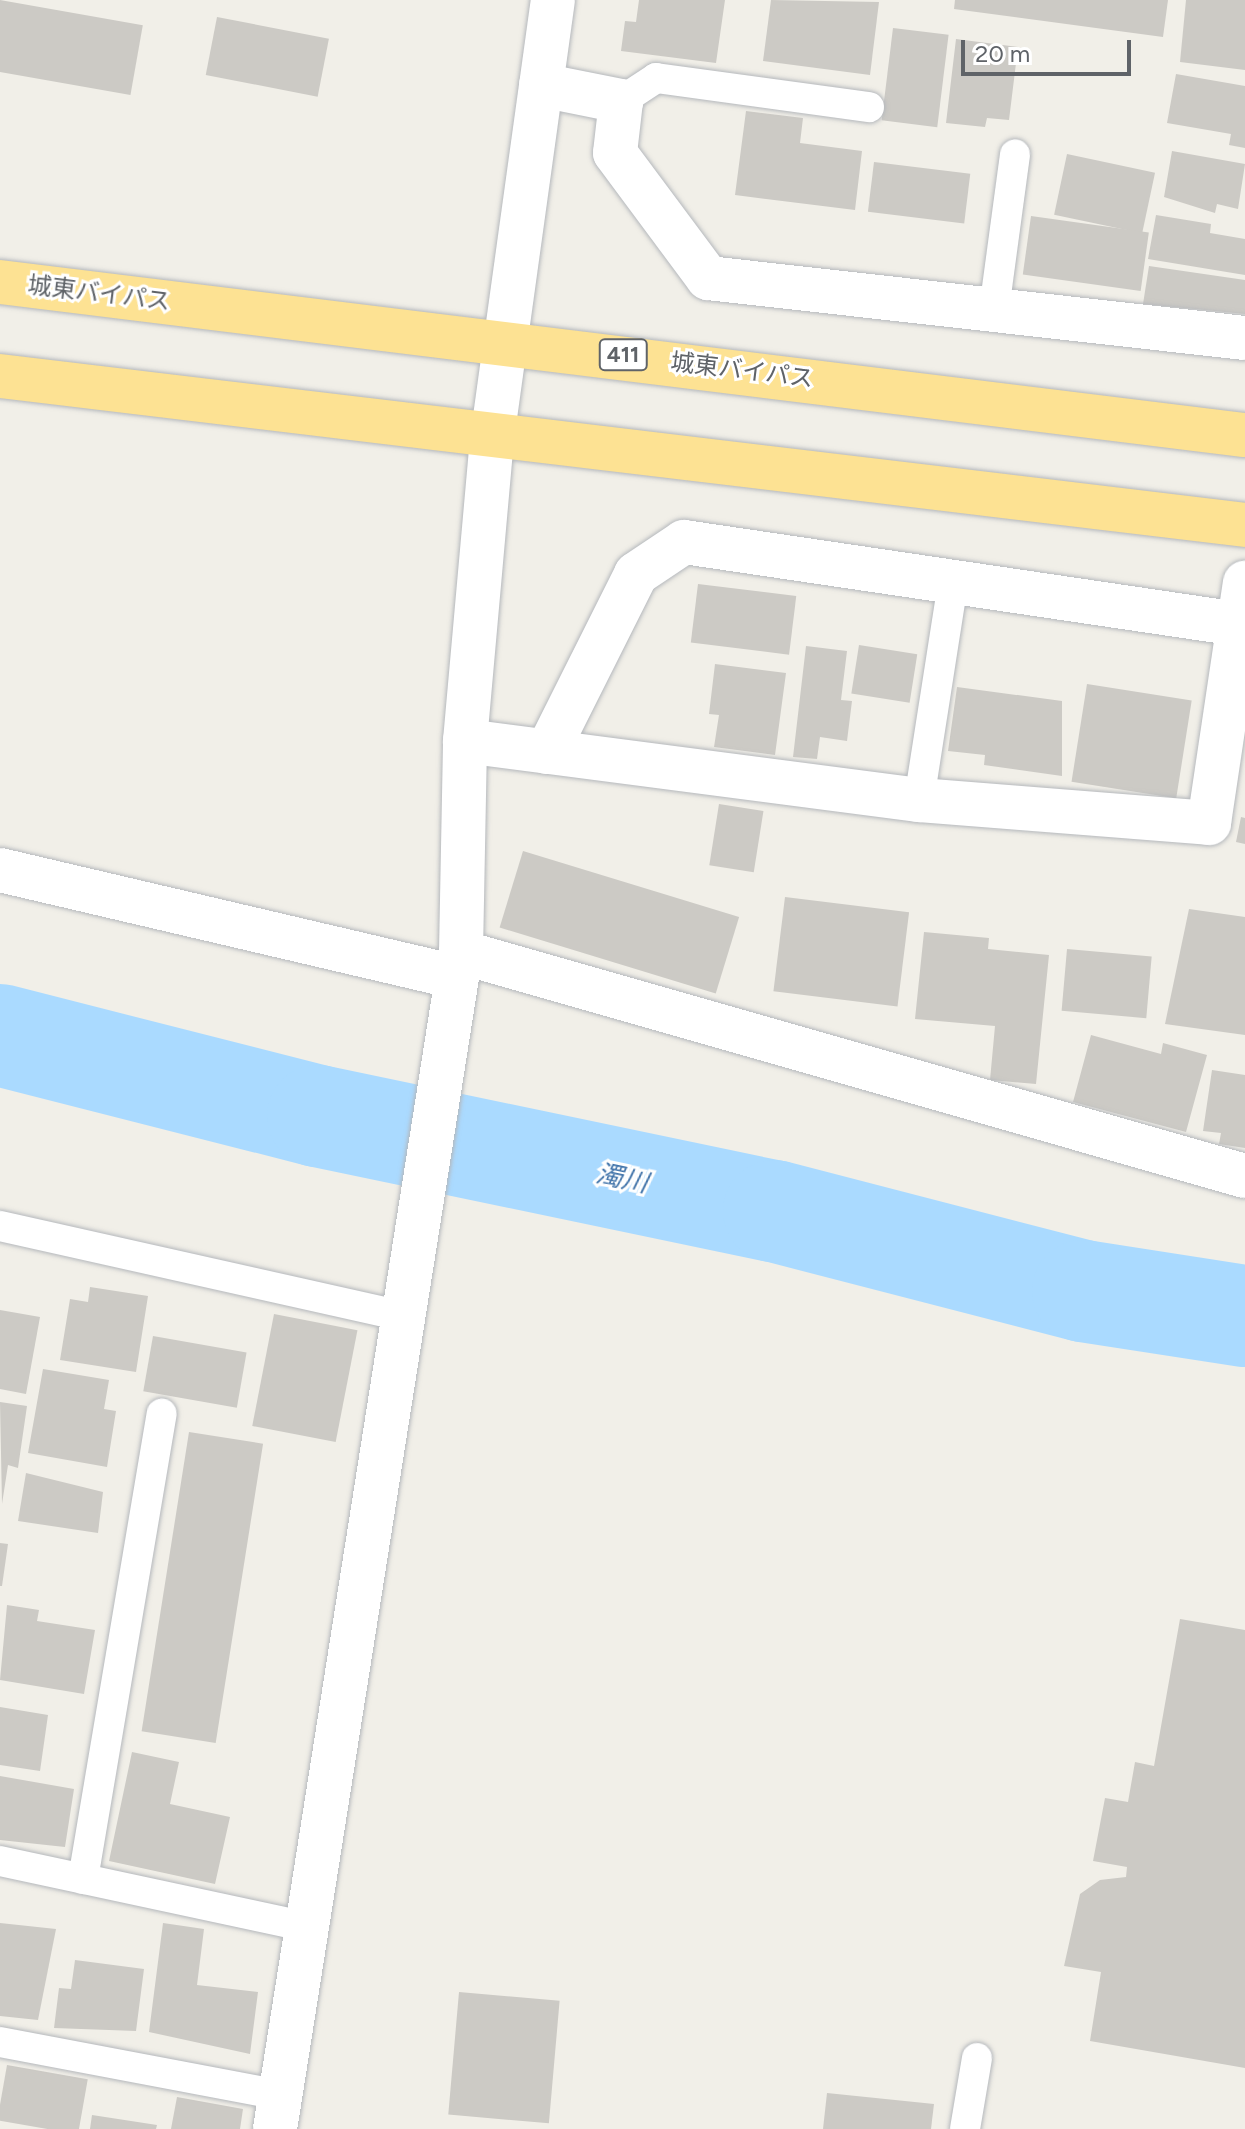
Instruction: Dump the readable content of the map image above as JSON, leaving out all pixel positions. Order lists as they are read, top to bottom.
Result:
{
  "streets": {
    "highway": ["城東バイパス", "411"]
  },
  "water": ["濁川"],
  "scale_bar": "20 m"
}
